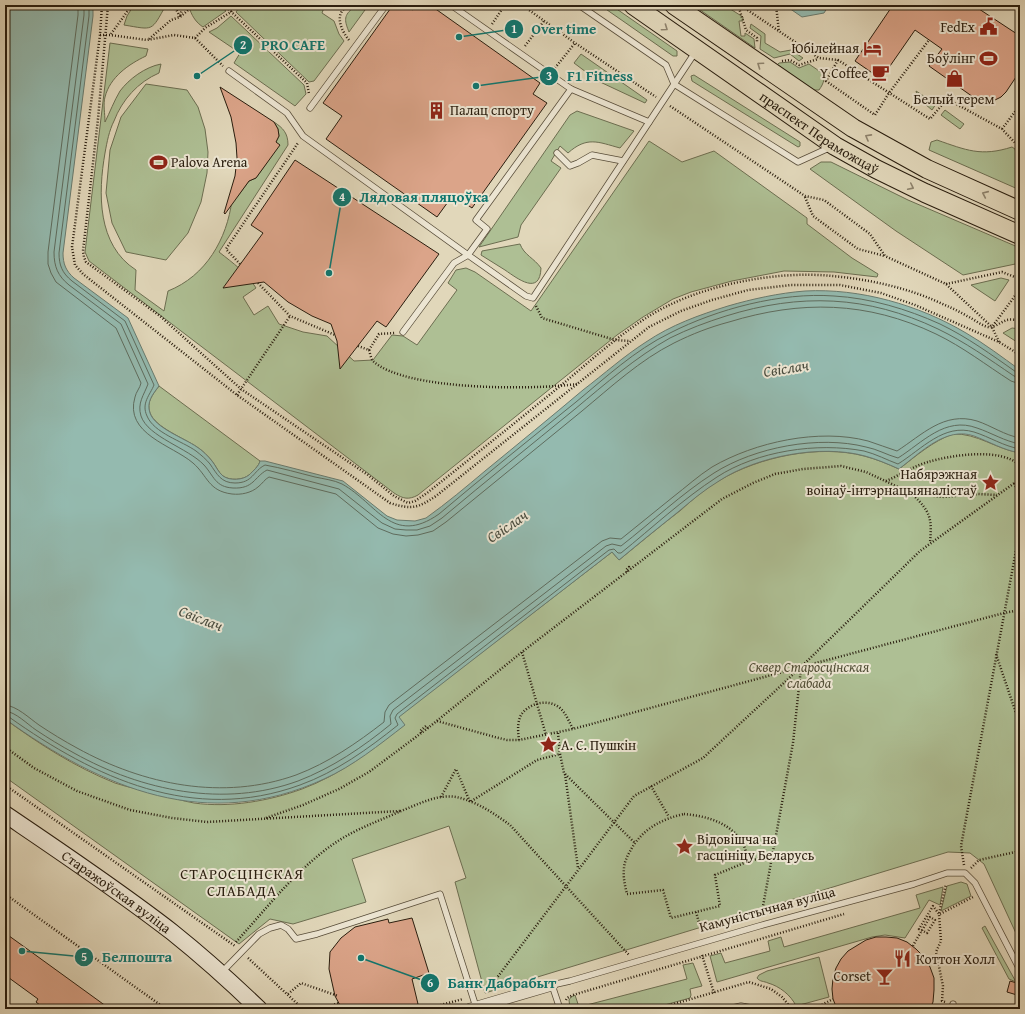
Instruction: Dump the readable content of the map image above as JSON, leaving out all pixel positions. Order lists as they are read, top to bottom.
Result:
{
  "streets": {
    "main road": ["праспект Пераможцаў", "Старажоўская вуліца"],
    "street": ["Камуністычная вуліца"]
  },
  "districts": ["СТАРОСЦІНСКАЯ СЛАБАДА"],
  "water": ["Свіслач"],
  "parks": ["Сквер Старосцінская слабада"],
  "places": {
    "public building": ["FedEx"],
    "other": [
      "Over time",
      "PRO CAFE",
      "F1 Fitness",
      "Лядовая пляцоўка",
      "Белпошта",
      "Банк Дабрабыт"
    ],
    "hotel": ["Юбілейная"],
    "sports": ["Боўлінг", "Palova Arena"],
    "cafe": ["Y Coffee"],
    "shop": ["Белый терем"],
    "building": ["Палац спорту"],
    "place": ["Набярэжная воінаў-інтэрнацыяналістаў", "А. С. Пушкін", "Відовішча на гасцініцу Беларусь"],
    "restaurant": ["Коттон Холл"],
    "bar": ["Corset"]
  }
}
